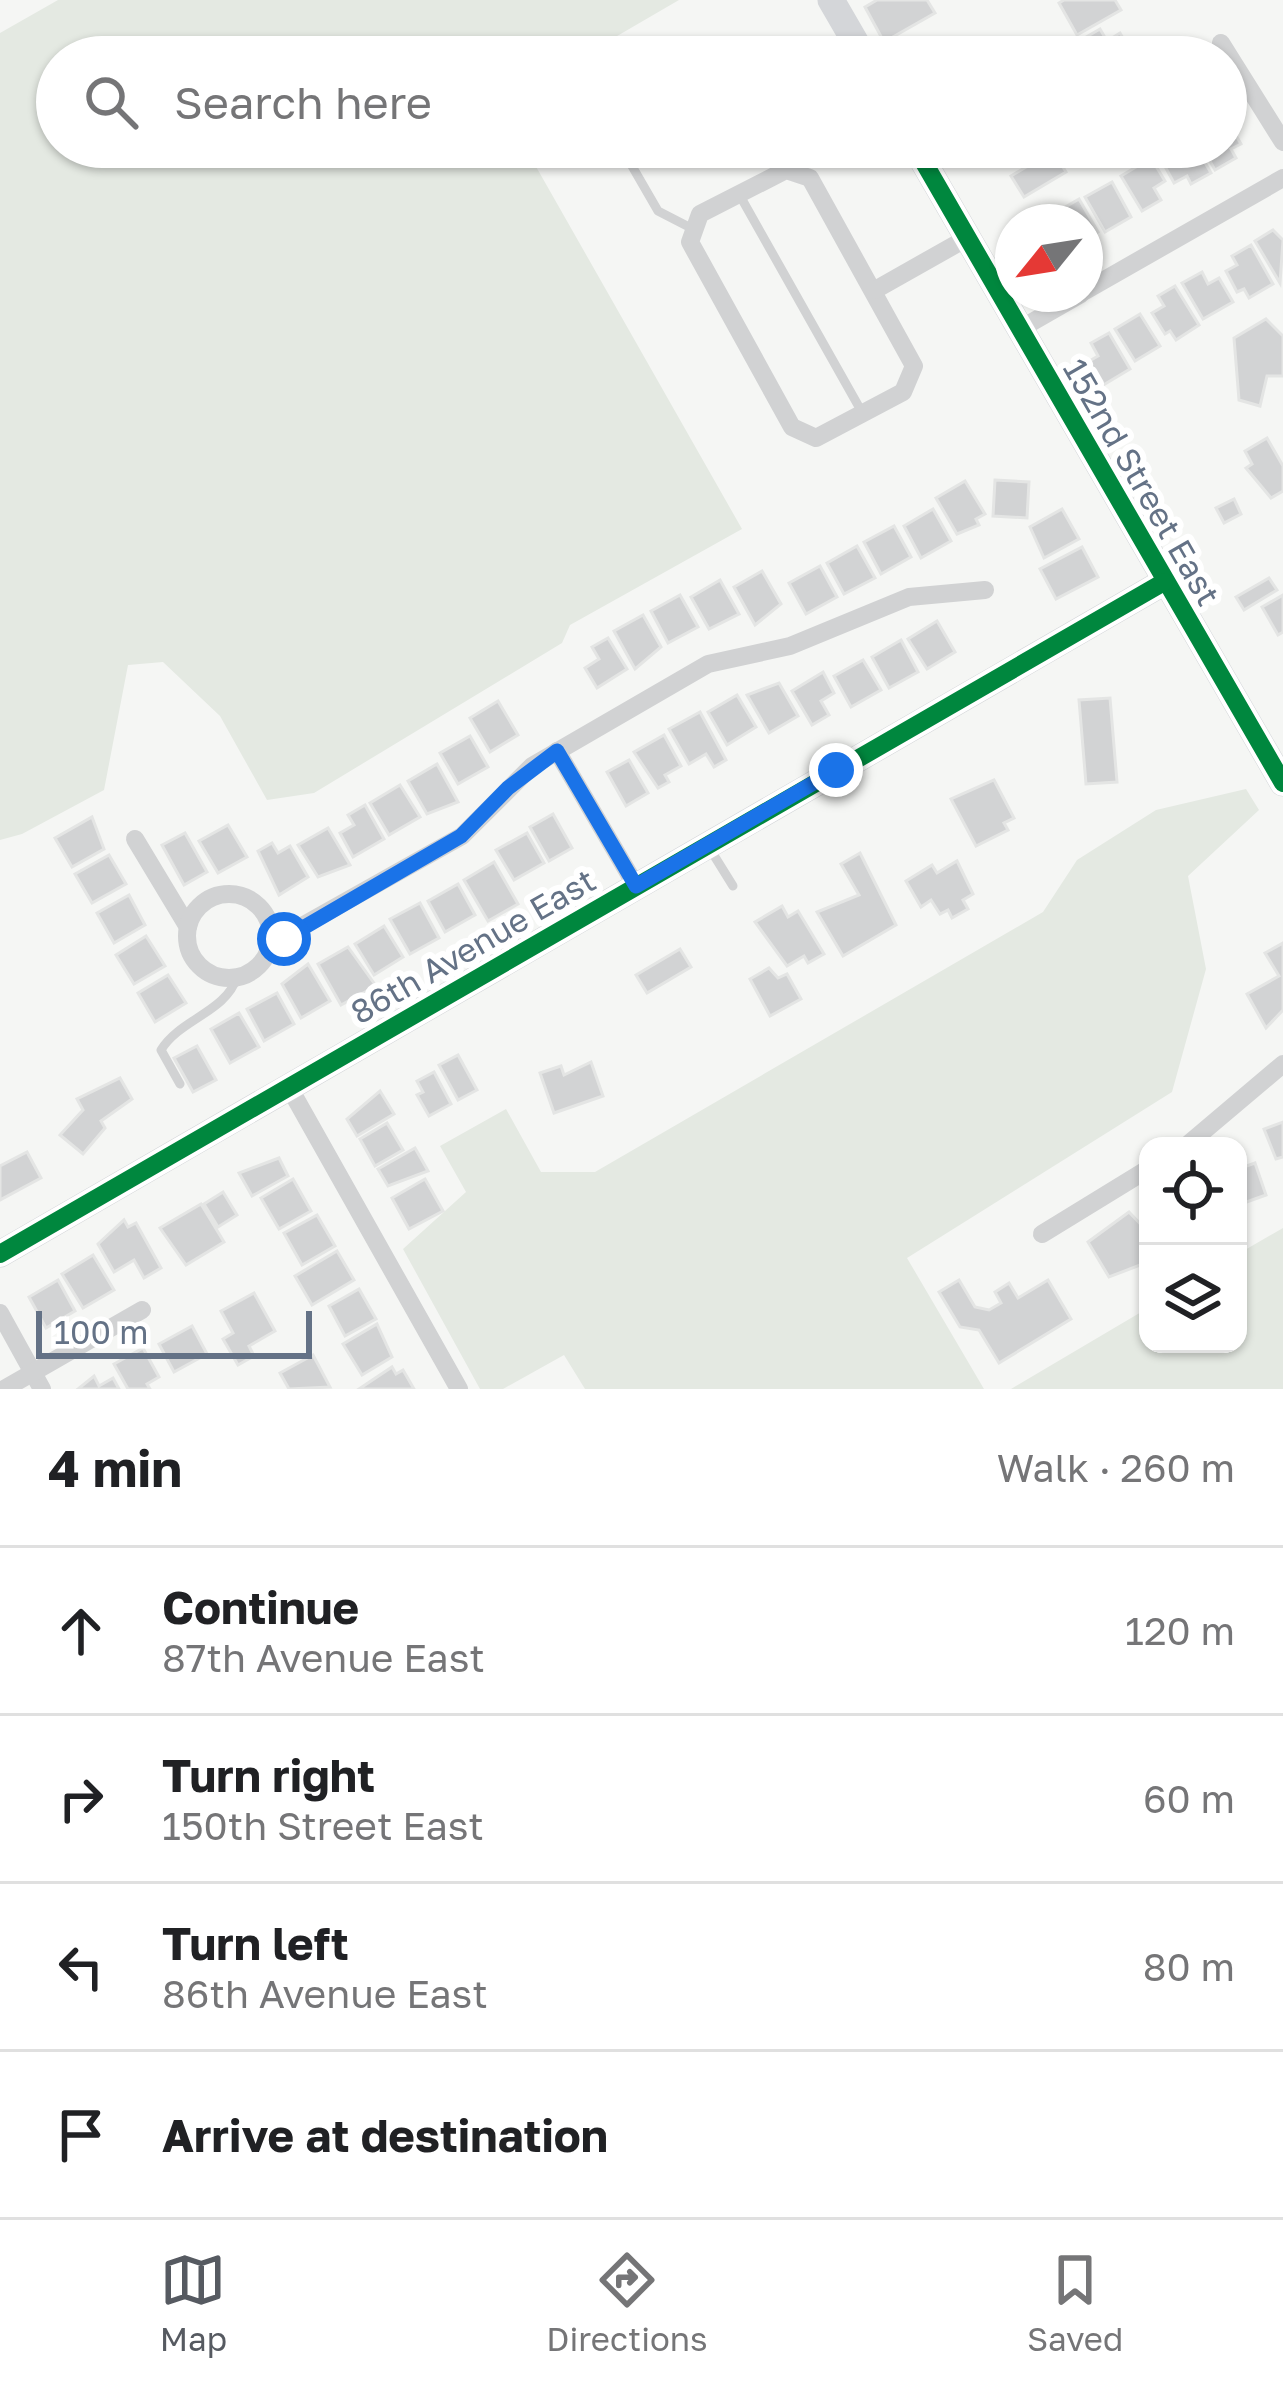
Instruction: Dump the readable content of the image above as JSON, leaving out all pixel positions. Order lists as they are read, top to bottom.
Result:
{
  "streets": {
    "street": ["152nd Street East", "86th Avenue East"]
  },
  "crossings": [
    ["152nd Street East", "86th Avenue East"]
  ],
  "scale_bar": "100 m",
  "north": "bottom left",
  "page": {
    "search": "Search here",
    "scale": "100 m",
    "heading": ["4 min", "Walk · 260 m"],
    "list": [
      ["Continue", "87th Avenue East", "120 m"],
      ["Turn right", "150th Street East", "60 m"],
      ["Turn left", "86th Avenue East", "80 m"],
      "Arrive at destination"
    ],
    "nav": ["Map", "Directions", "Saved"]
  }
}
